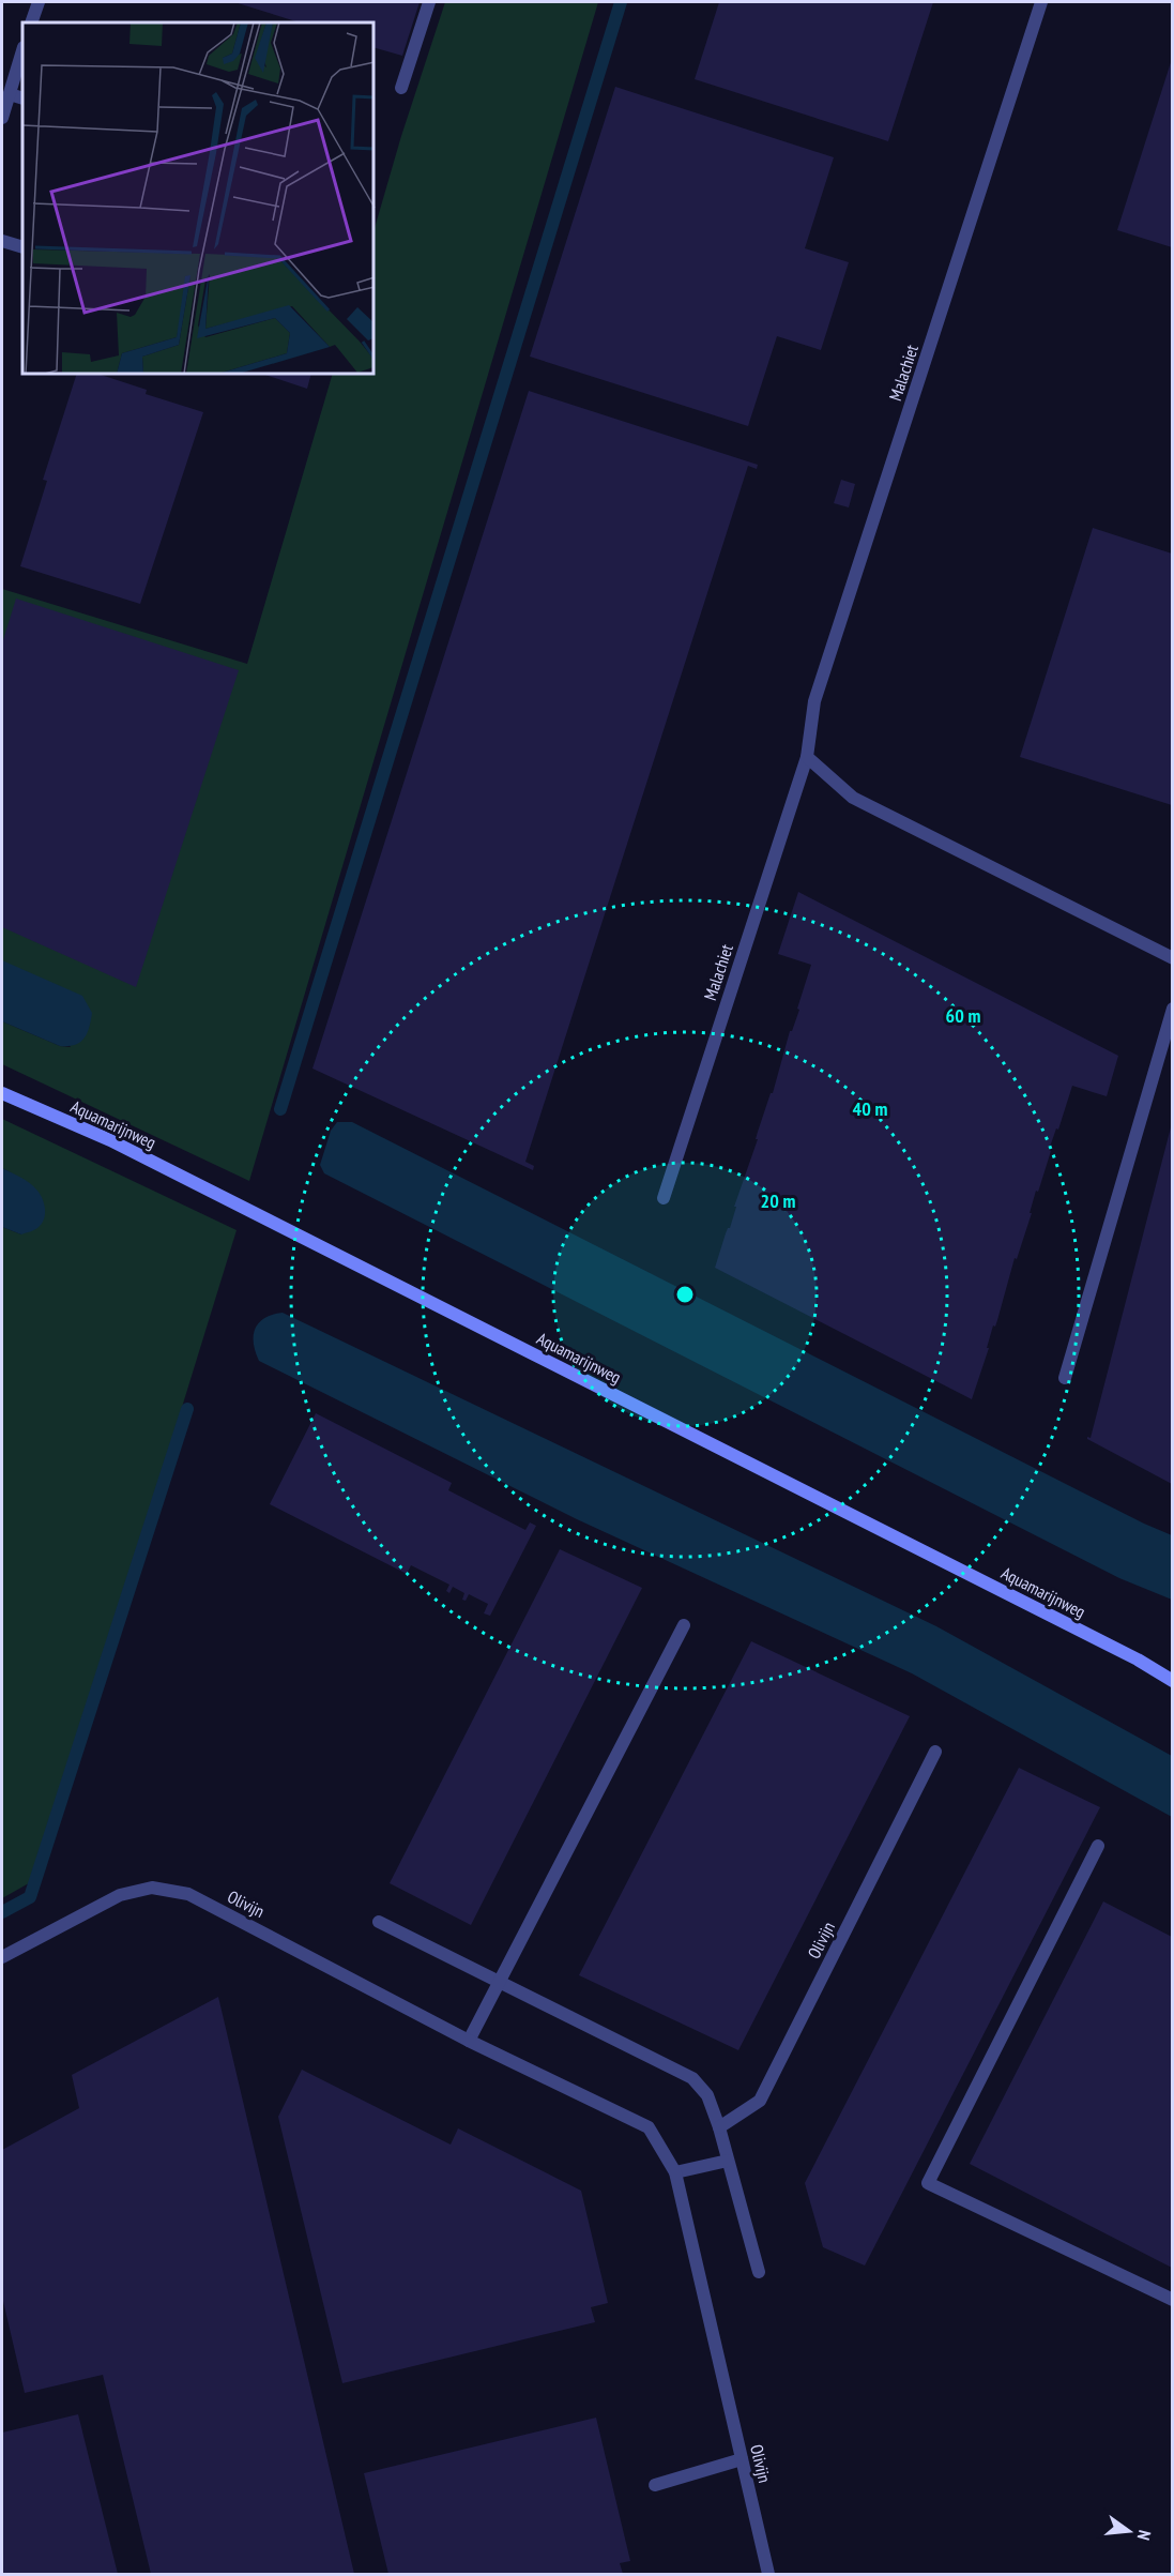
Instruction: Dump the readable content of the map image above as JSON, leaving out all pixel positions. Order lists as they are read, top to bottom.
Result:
{
  "streets": {
    "street": ["Malachiet", "Aquamarijnweg", "Olivijn"]
  },
  "north": "right",
  "rings": ["60 m", "40 m", "20 m"]
}
